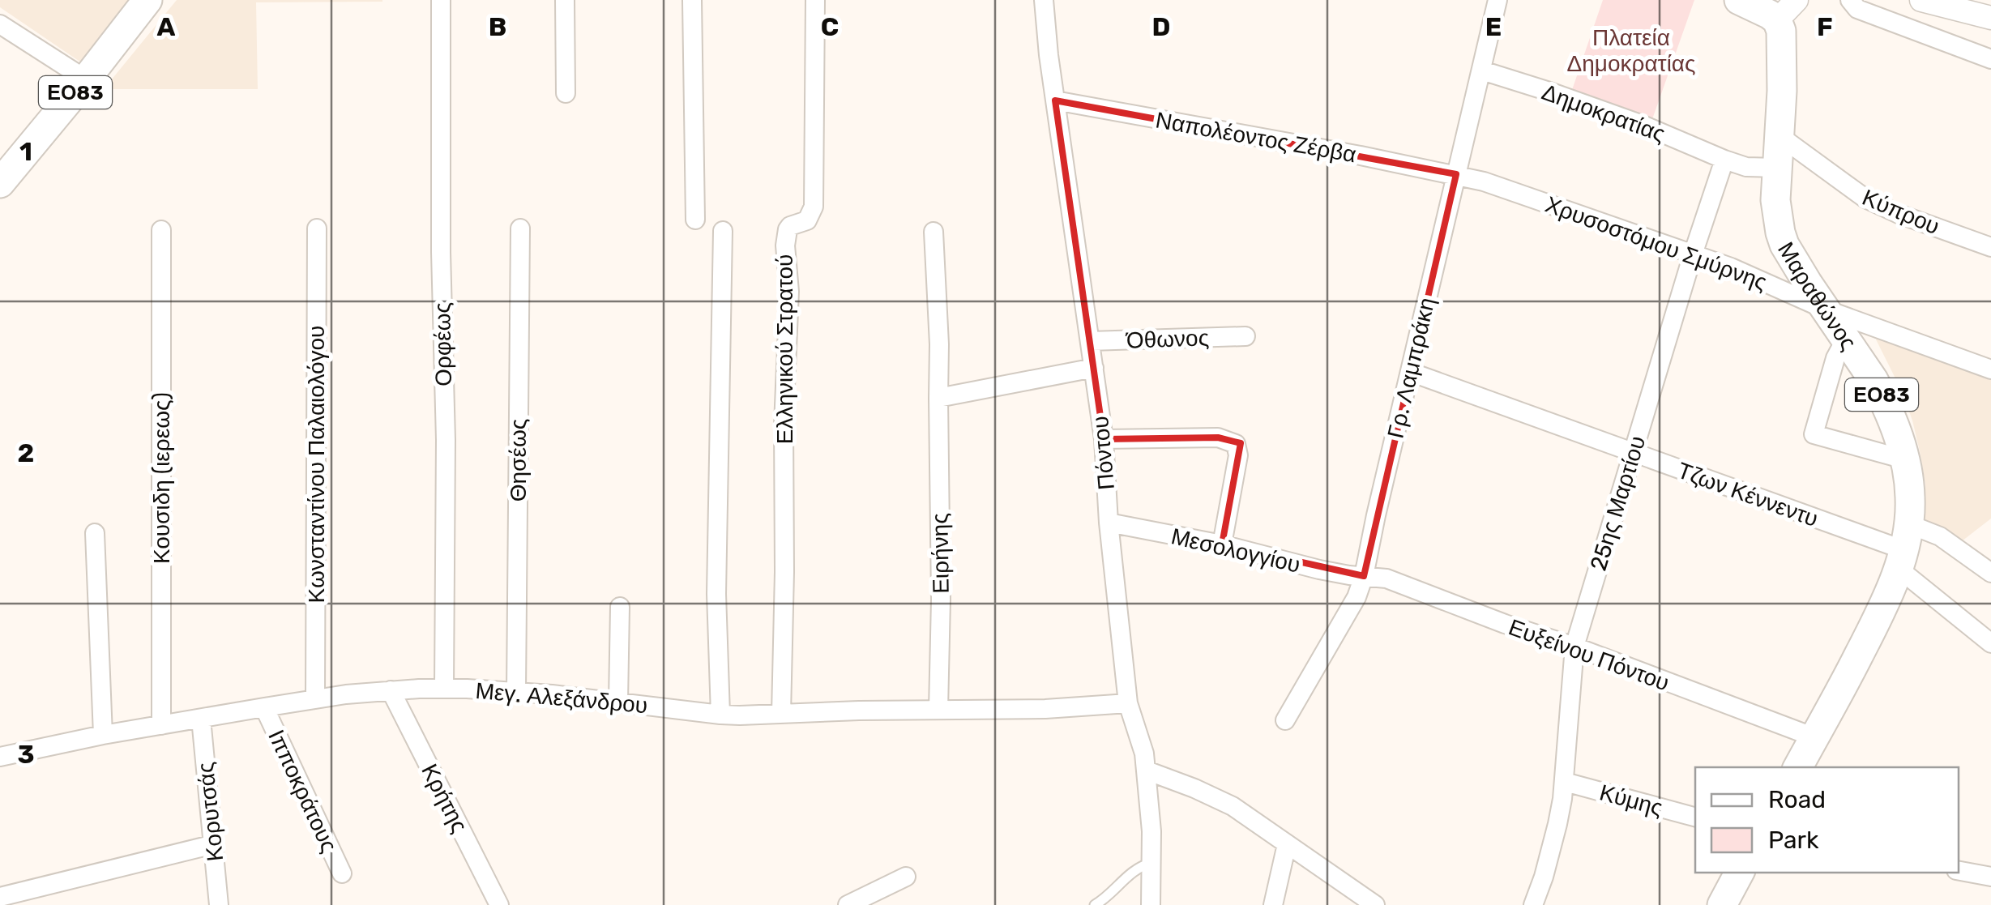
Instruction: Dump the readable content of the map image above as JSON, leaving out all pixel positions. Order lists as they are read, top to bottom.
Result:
{
  "streets": {
    "main road": ["ΕΟ83", "Μαραθώνος"],
    "street": [
      "Δημοκρατίας",
      "Ναπολέοντος Ζέρβα",
      "Κύπρου",
      "Χρυσοστόμου Σμύρνης",
      "Όθωνος",
      "Ορφέως",
      "Ελληνικού Στρατού",
      "Γρ. Λαμπράκη",
      "Πόντου",
      "Θησέως",
      "Κωνσταντίνου Παλαιολόγου",
      "Κουσιδη (ιερεως)",
      "Τζων Κέννεντυ",
      "25ης Μαρτίου",
      "Μεσολογγίου",
      "Ειρήνης",
      "Ευξείνου Πόντου",
      "Μεγ. Αλεξάνδρου",
      "Ιπποκράτους",
      "Κρήτης",
      "Κύμης",
      "Κορυτσάς"
    ]
  },
  "crossings": [
    ["Δημοκρατίας", "Γρ. Λαμπράκη"],
    ["Δημοκρατίας", "25ης Μαρτίου"],
    ["Ναπολέοντος Ζέρβα", "Χρυσοστόμου Σμύρνης"],
    ["Ναπολέοντος Ζέρβα", "Γρ. Λαμπράκη"],
    ["Ναπολέοντος Ζέρβα", "Πόντου"],
    ["Κύπρου", "Μαραθώνος"],
    ["Χρυσοστόμου Σμύρνης", "Μαραθώνος"],
    ["Χρυσοστόμου Σμύρνης", "Γρ. Λαμπράκη"],
    ["Χρυσοστόμου Σμύρνης", "25ης Μαρτίου"],
    ["Μαραθώνος", "Τζων Κέννεντυ"],
    ["Μαραθώνος", "Ευξείνου Πόντου"],
    ["Όθωνος", "Πόντου"],
    ["Ορφέως", "Μεγ. Αλεξάνδρου"],
    ["Ελληνικού Στρατού", "Μεγ. Αλεξάνδρου"],
    ["Γρ. Λαμπράκη", "Τζων Κέννεντυ"],
    ["Γρ. Λαμπράκη", "Μεσολογγίου"],
    ["Γρ. Λαμπράκη", "Ευξείνου Πόντου"],
    ["Πόντου", "Μεσολογγίου"],
    ["Πόντου", "Μεγ. Αλεξάνδρου"],
    ["Θησέως", "Μεγ. Αλεξάνδρου"],
    ["Κωνσταντίνου Παλαιολόγου", "Μεγ. Αλεξάνδρου"],
    ["Κουσιδη (ιερεως)", "Μεγ. Αλεξάνδρου"],
    ["Τζων Κέννεντυ", "25ης Μαρτίου"],
    ["25ης Μαρτίου", "Ευξείνου Πόντου"],
    ["25ης Μαρτίου", "Κύμης"],
    ["Μεσολογγίου", "Ευξείνου Πόντου"],
    ["Ειρήνης", "Μεγ. Αλεξάνδρου"],
    ["Μεγ. Αλεξάνδρου", "Ιπποκράτους"],
    ["Μεγ. Αλεξάνδρου", "Κρήτης"],
    ["Μεγ. Αλεξάνδρου", "Κορυτσάς"]
  ],
  "parks": ["Πλατεία Δημοκρατίας"],
  "legend": ["Road", "Park"],
  "grid": {
    "columns": [
      "A",
      "B",
      "C",
      "D",
      "E",
      "F"
    ],
    "rows": ["1", "2", "3"]
  }
}
